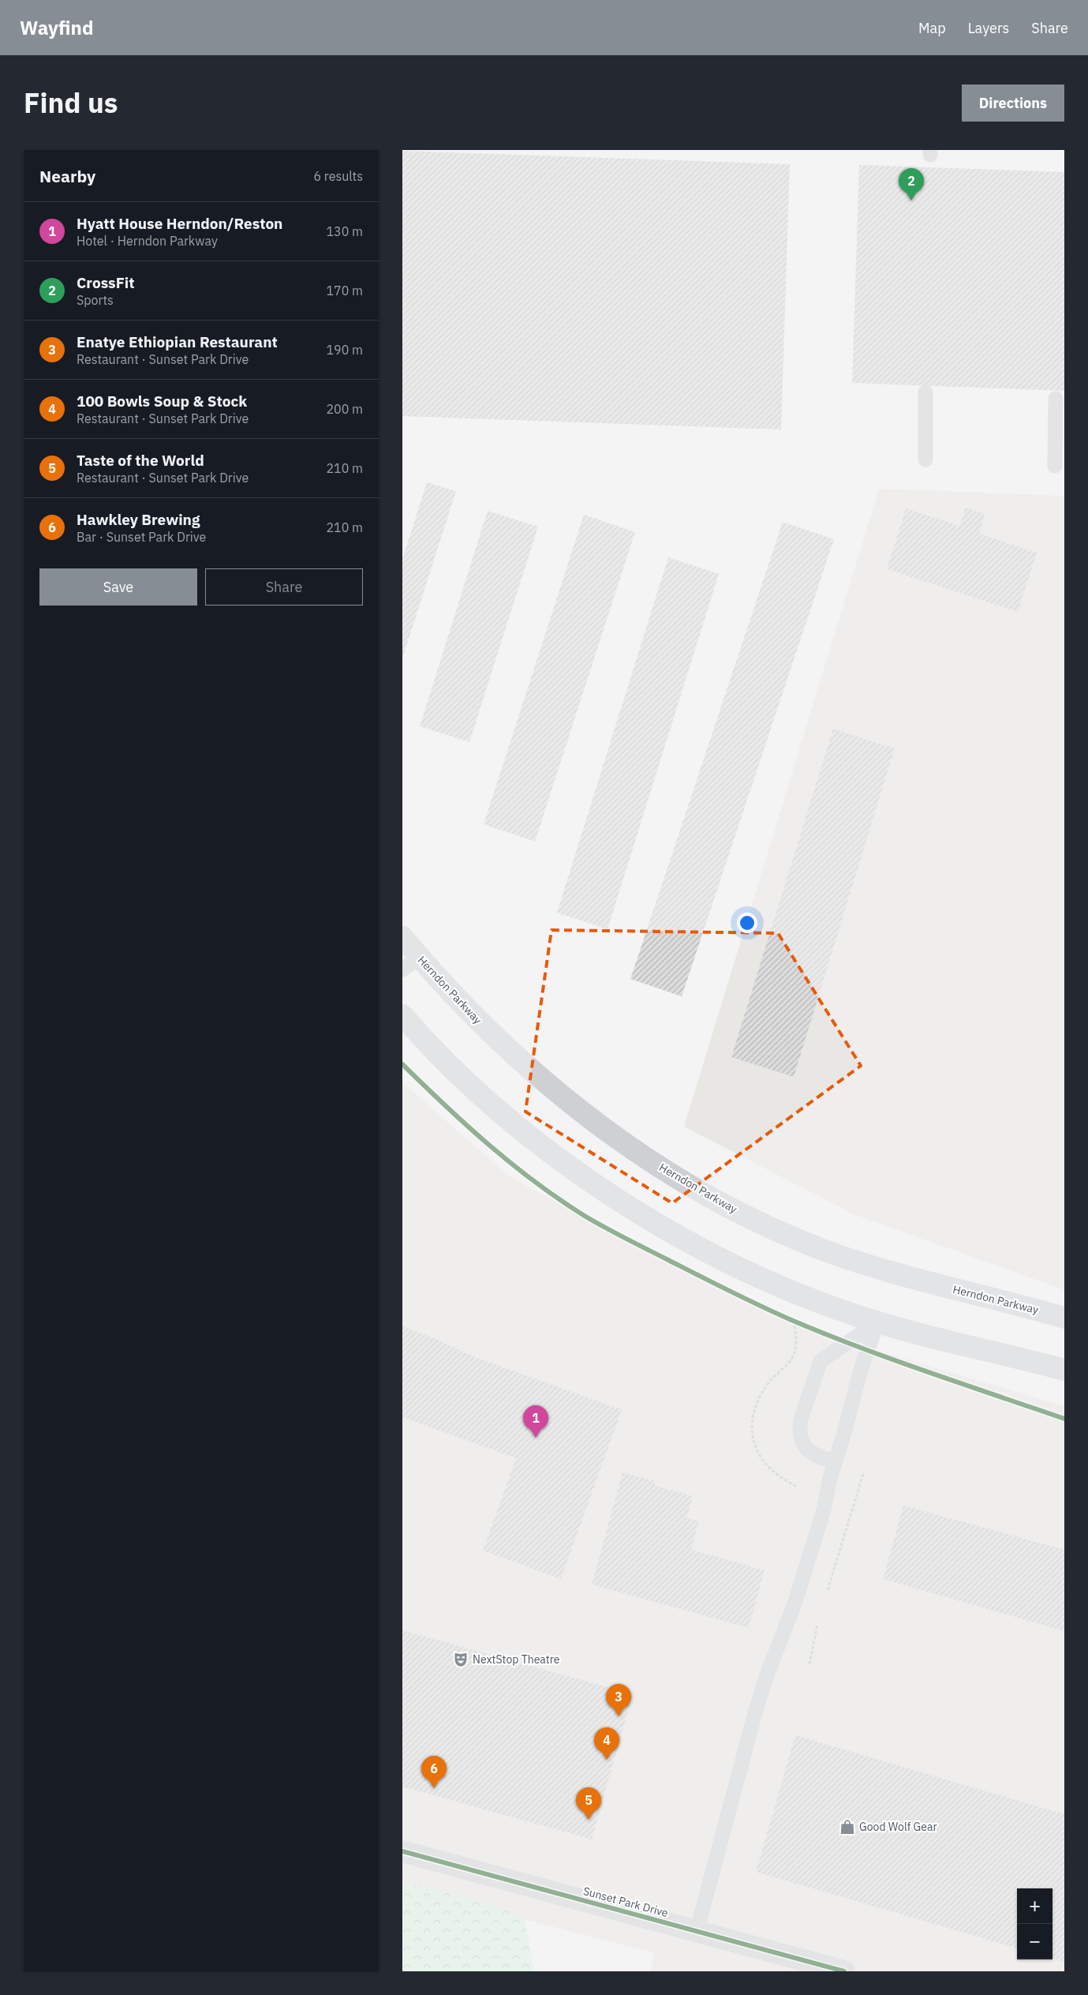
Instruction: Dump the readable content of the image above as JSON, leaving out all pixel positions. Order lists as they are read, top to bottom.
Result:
{
  "streets": {
    "main road": ["Herndon Parkway"],
    "street": ["Sunset Park Drive"]
  },
  "places": {
    "theatre": ["NextStop Theatre"],
    "shop": ["Good Wolf Gear"]
  },
  "page": {
    "header": "Wayfind",
    "nav": ["Map", "Layers", "Share"],
    "title": "Find us",
    "buttons": [
      "Directions",
      ["Save", "Share"]
    ],
    "heading": ["Nearby", "6 results"],
    "pins": [
      "2",
      "1",
      "3",
      "4",
      "6",
      "5"
    ],
    "list": [
      {
        "mark": "1",
        "name": "Hyatt House Herndon/Reston",
        "note": "Hotel · Herndon Parkway",
        "value": "130 m"
      },
      {
        "mark": "2",
        "name": "CrossFit",
        "note": "Sports",
        "value": "170 m"
      },
      {
        "mark": "3",
        "name": "Enatye Ethiopian Restaurant",
        "note": "Restaurant · Sunset Park Drive",
        "value": "190 m"
      },
      {
        "mark": "4",
        "name": "100 Bowls Soup & Stock",
        "note": "Restaurant · Sunset Park Drive",
        "value": "200 m"
      },
      {
        "mark": "5",
        "name": "Taste of the World",
        "note": "Restaurant · Sunset Park Drive",
        "value": "210 m"
      },
      {
        "mark": "6",
        "name": "Hawkley Brewing",
        "note": "Bar · Sunset Park Drive",
        "value": "210 m"
      }
    ],
    "map_buttons": ["+", "−"]
  }
}
